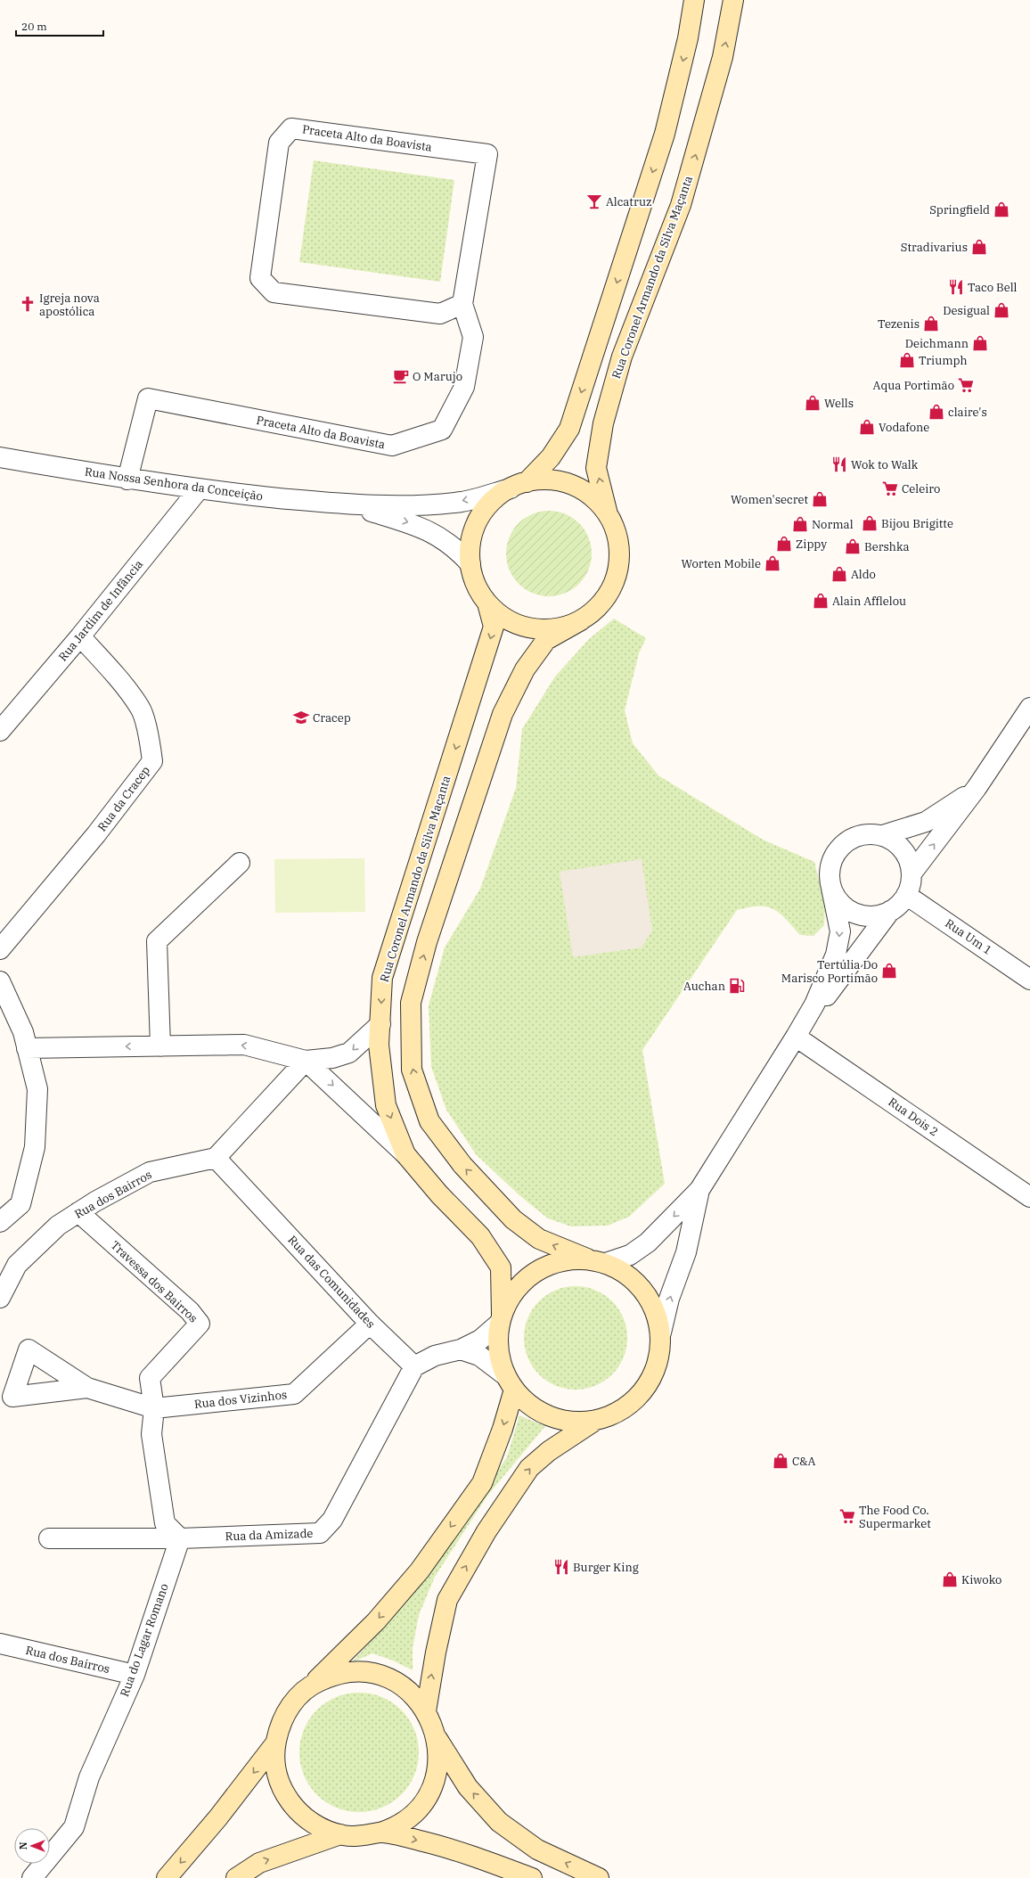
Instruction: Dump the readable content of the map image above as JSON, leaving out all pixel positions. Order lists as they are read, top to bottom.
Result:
{
  "streets": {
    "main road": ["Rua Coronel Armando da Silva Maçanta"],
    "street": [
      "Praceta Alto da Boavista",
      "Rua Nossa Senhora da Conceição",
      "Rua Jardim de Infância",
      "Rua da Cracep",
      "Rua Um 1",
      "Rua Dois 2",
      "Rua dos Bairros",
      "Travessa dos Bairros",
      "Rua das Comunidades",
      "Rua dos Vizinhos",
      "Rua da Amizade",
      "Rua do Lagar Romano"
    ]
  },
  "crossings": [
    ["Praceta Alto da Boavista", "Rua Nossa Senhora da Conceição"],
    ["Rua Nossa Senhora da Conceição", "Rua Jardim de Infância"],
    ["Rua Jardim de Infância", "Rua da Cracep"],
    ["Rua dos Bairros", "Travessa dos Bairros"],
    ["Rua dos Bairros", "Rua das Comunidades"],
    ["Rua dos Bairros", "Rua do Lagar Romano"],
    ["Travessa dos Bairros", "Rua dos Vizinhos"],
    ["Rua das Comunidades", "Rua dos Vizinhos"],
    ["Rua das Comunidades", "Rua da Amizade"],
    ["Rua da Amizade", "Rua do Lagar Romano"]
  ],
  "places": {
    "bar": ["Alcatruz"],
    "shop": [
      "Springfield",
      "Stradivarius",
      "Desigual",
      "Tezenis",
      "Deichmann",
      "Triumph",
      "Wells",
      "claire's",
      "Vodafone",
      "Women'secret",
      "Bijou Brigitte",
      "Normal",
      "Zippy",
      "Bershka",
      "Worten Mobile",
      "Aldo",
      "Alain Afflelou",
      "Tertúlia Do Marisco Portimão",
      "C&A",
      "Kiwoko"
    ],
    "restaurant": ["Taco Bell", "Wok to Walk", "Burger King"],
    "church": ["Igreja nova apostólica"],
    "cafe": ["O Marujo"],
    "supermarket": ["Aqua Portimão", "Celeiro", "The Food Co. Supermarket"],
    "school or university": ["Cracep"],
    "fuel station": ["Auchan"]
  },
  "scale_bar": "20 m",
  "north": "left"
}
